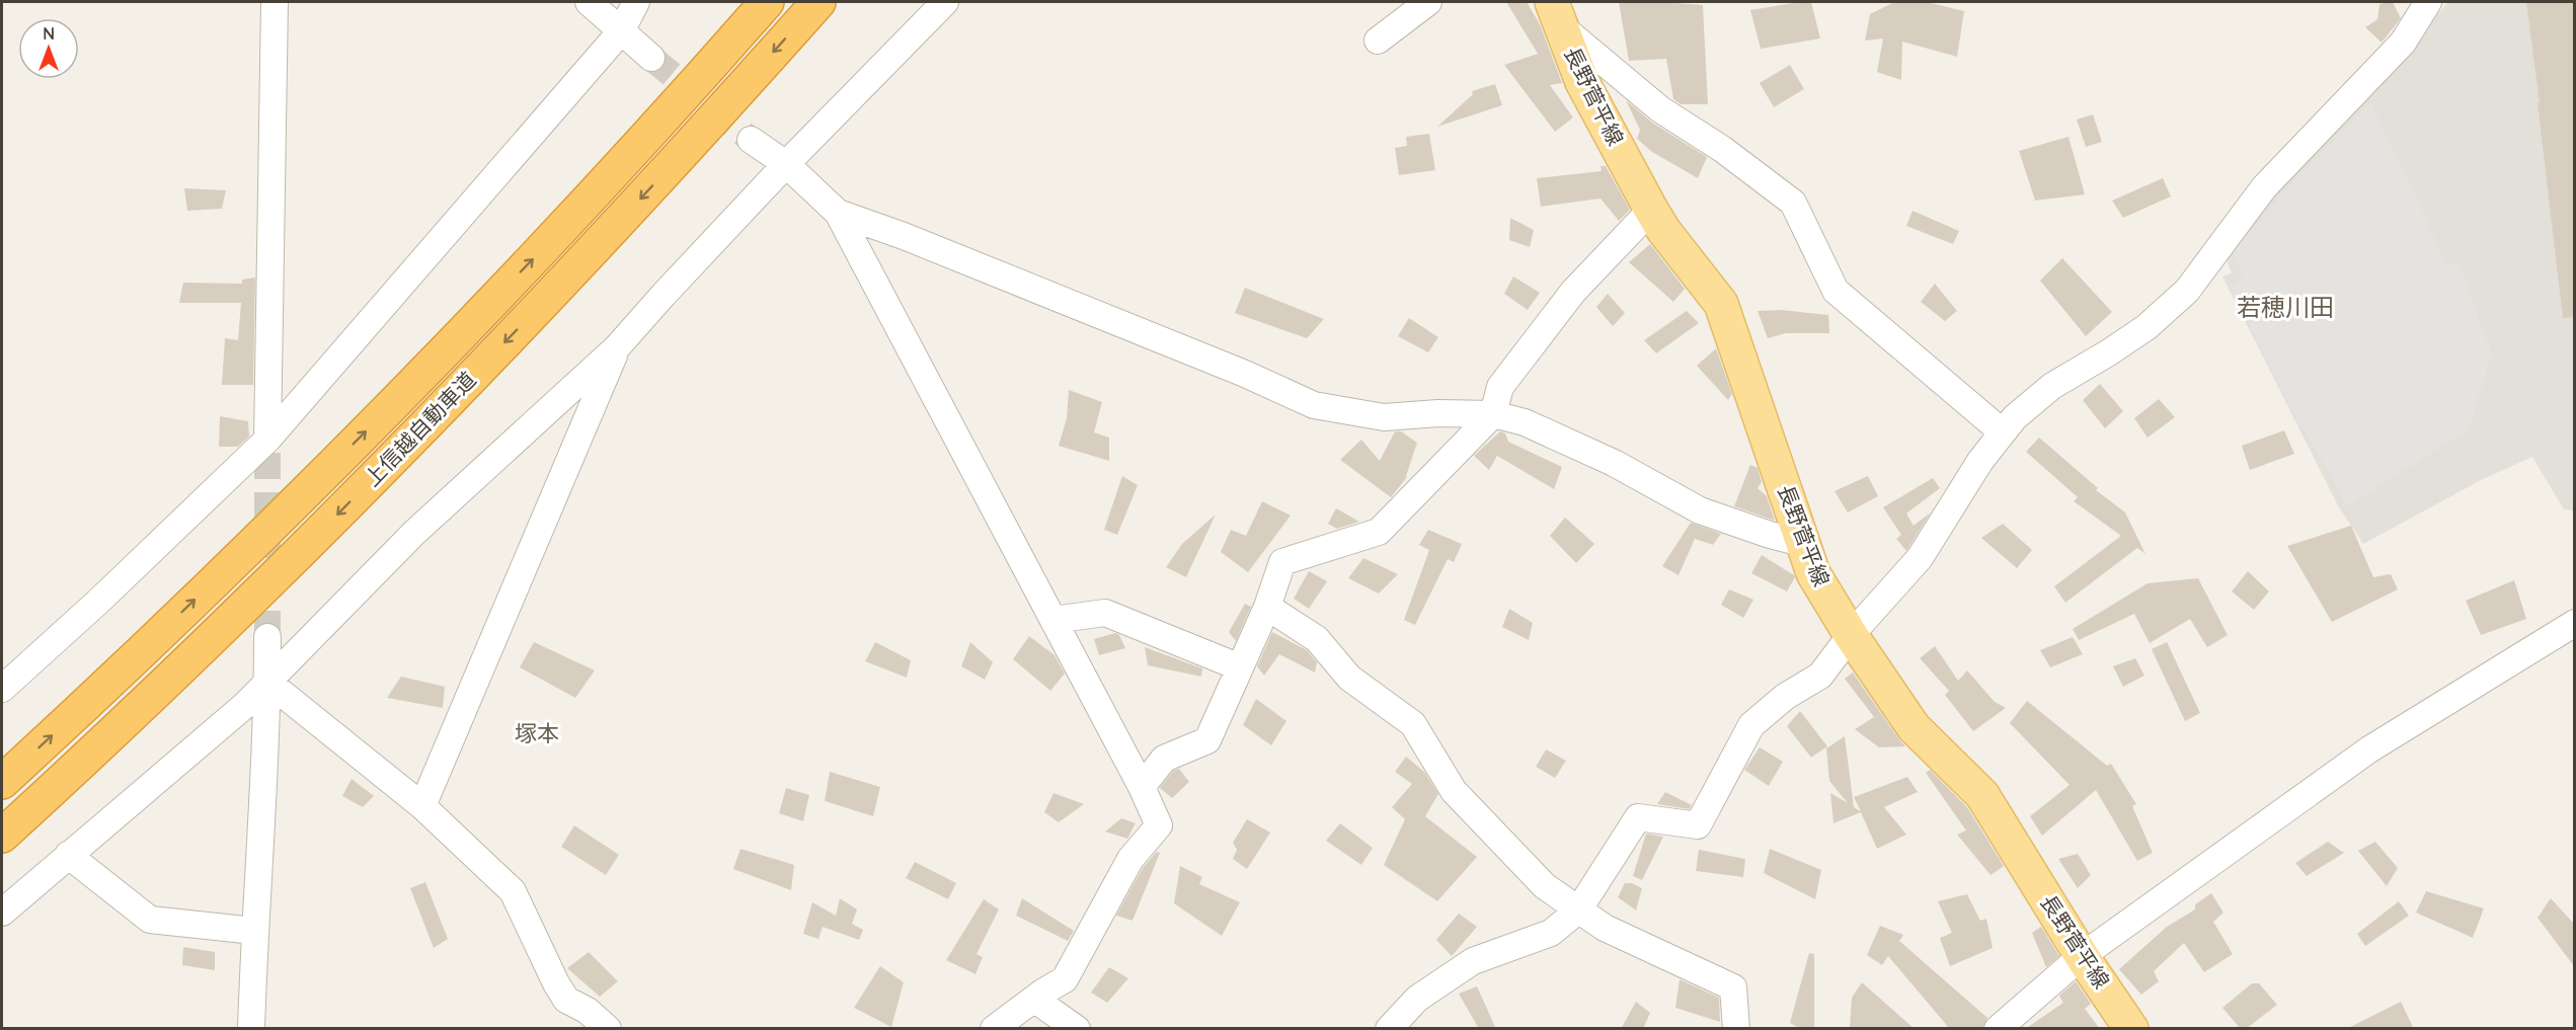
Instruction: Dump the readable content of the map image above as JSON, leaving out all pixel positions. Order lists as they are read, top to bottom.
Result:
{
  "streets": {
    "highway": ["上信越自動車道"],
    "main road": ["長野菅平線"]
  },
  "districts": ["若穂川田", "塚本"],
  "north": "top"
}
